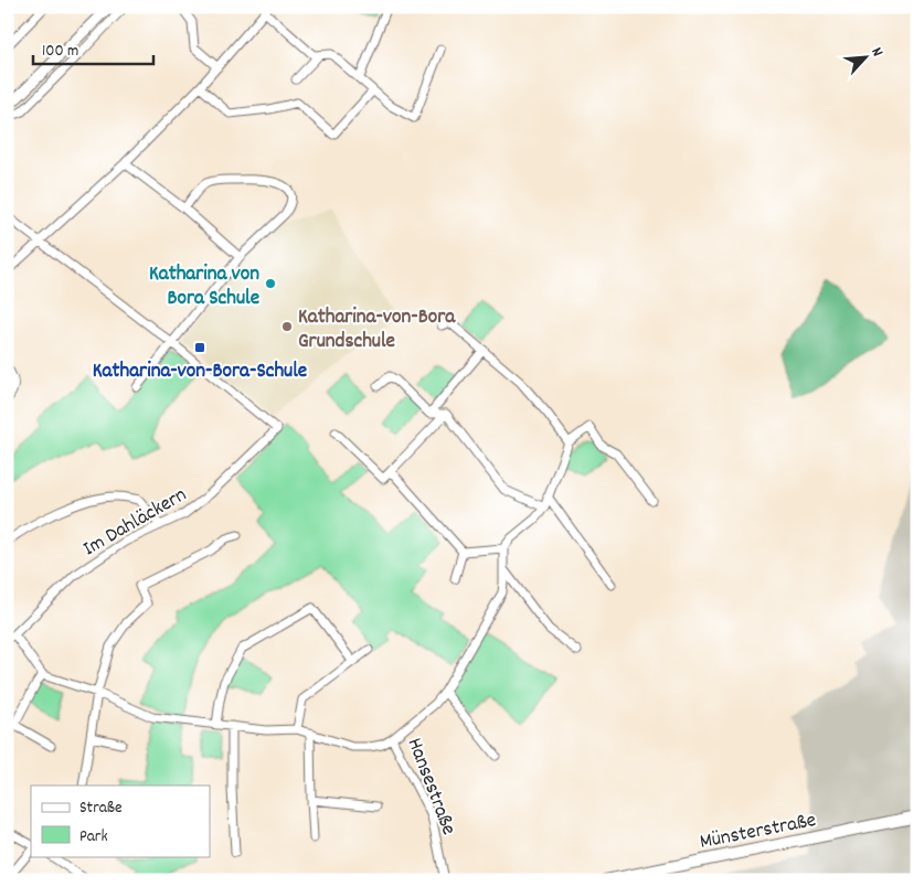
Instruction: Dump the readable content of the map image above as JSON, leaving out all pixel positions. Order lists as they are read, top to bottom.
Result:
{
  "streets": {
    "main road": ["Münsterstraße"],
    "street": ["Im Dahläckern", "Hansestraße"]
  },
  "places": {
    "other": ["Katharina von Bora Schule", "Katharina-von-Bora Grundschule"],
    "transit": ["Katharina-von-Bora-Schule"]
  },
  "legend": ["Straße", "Park"],
  "scale_bar": "100 m",
  "north": "top right"
}
